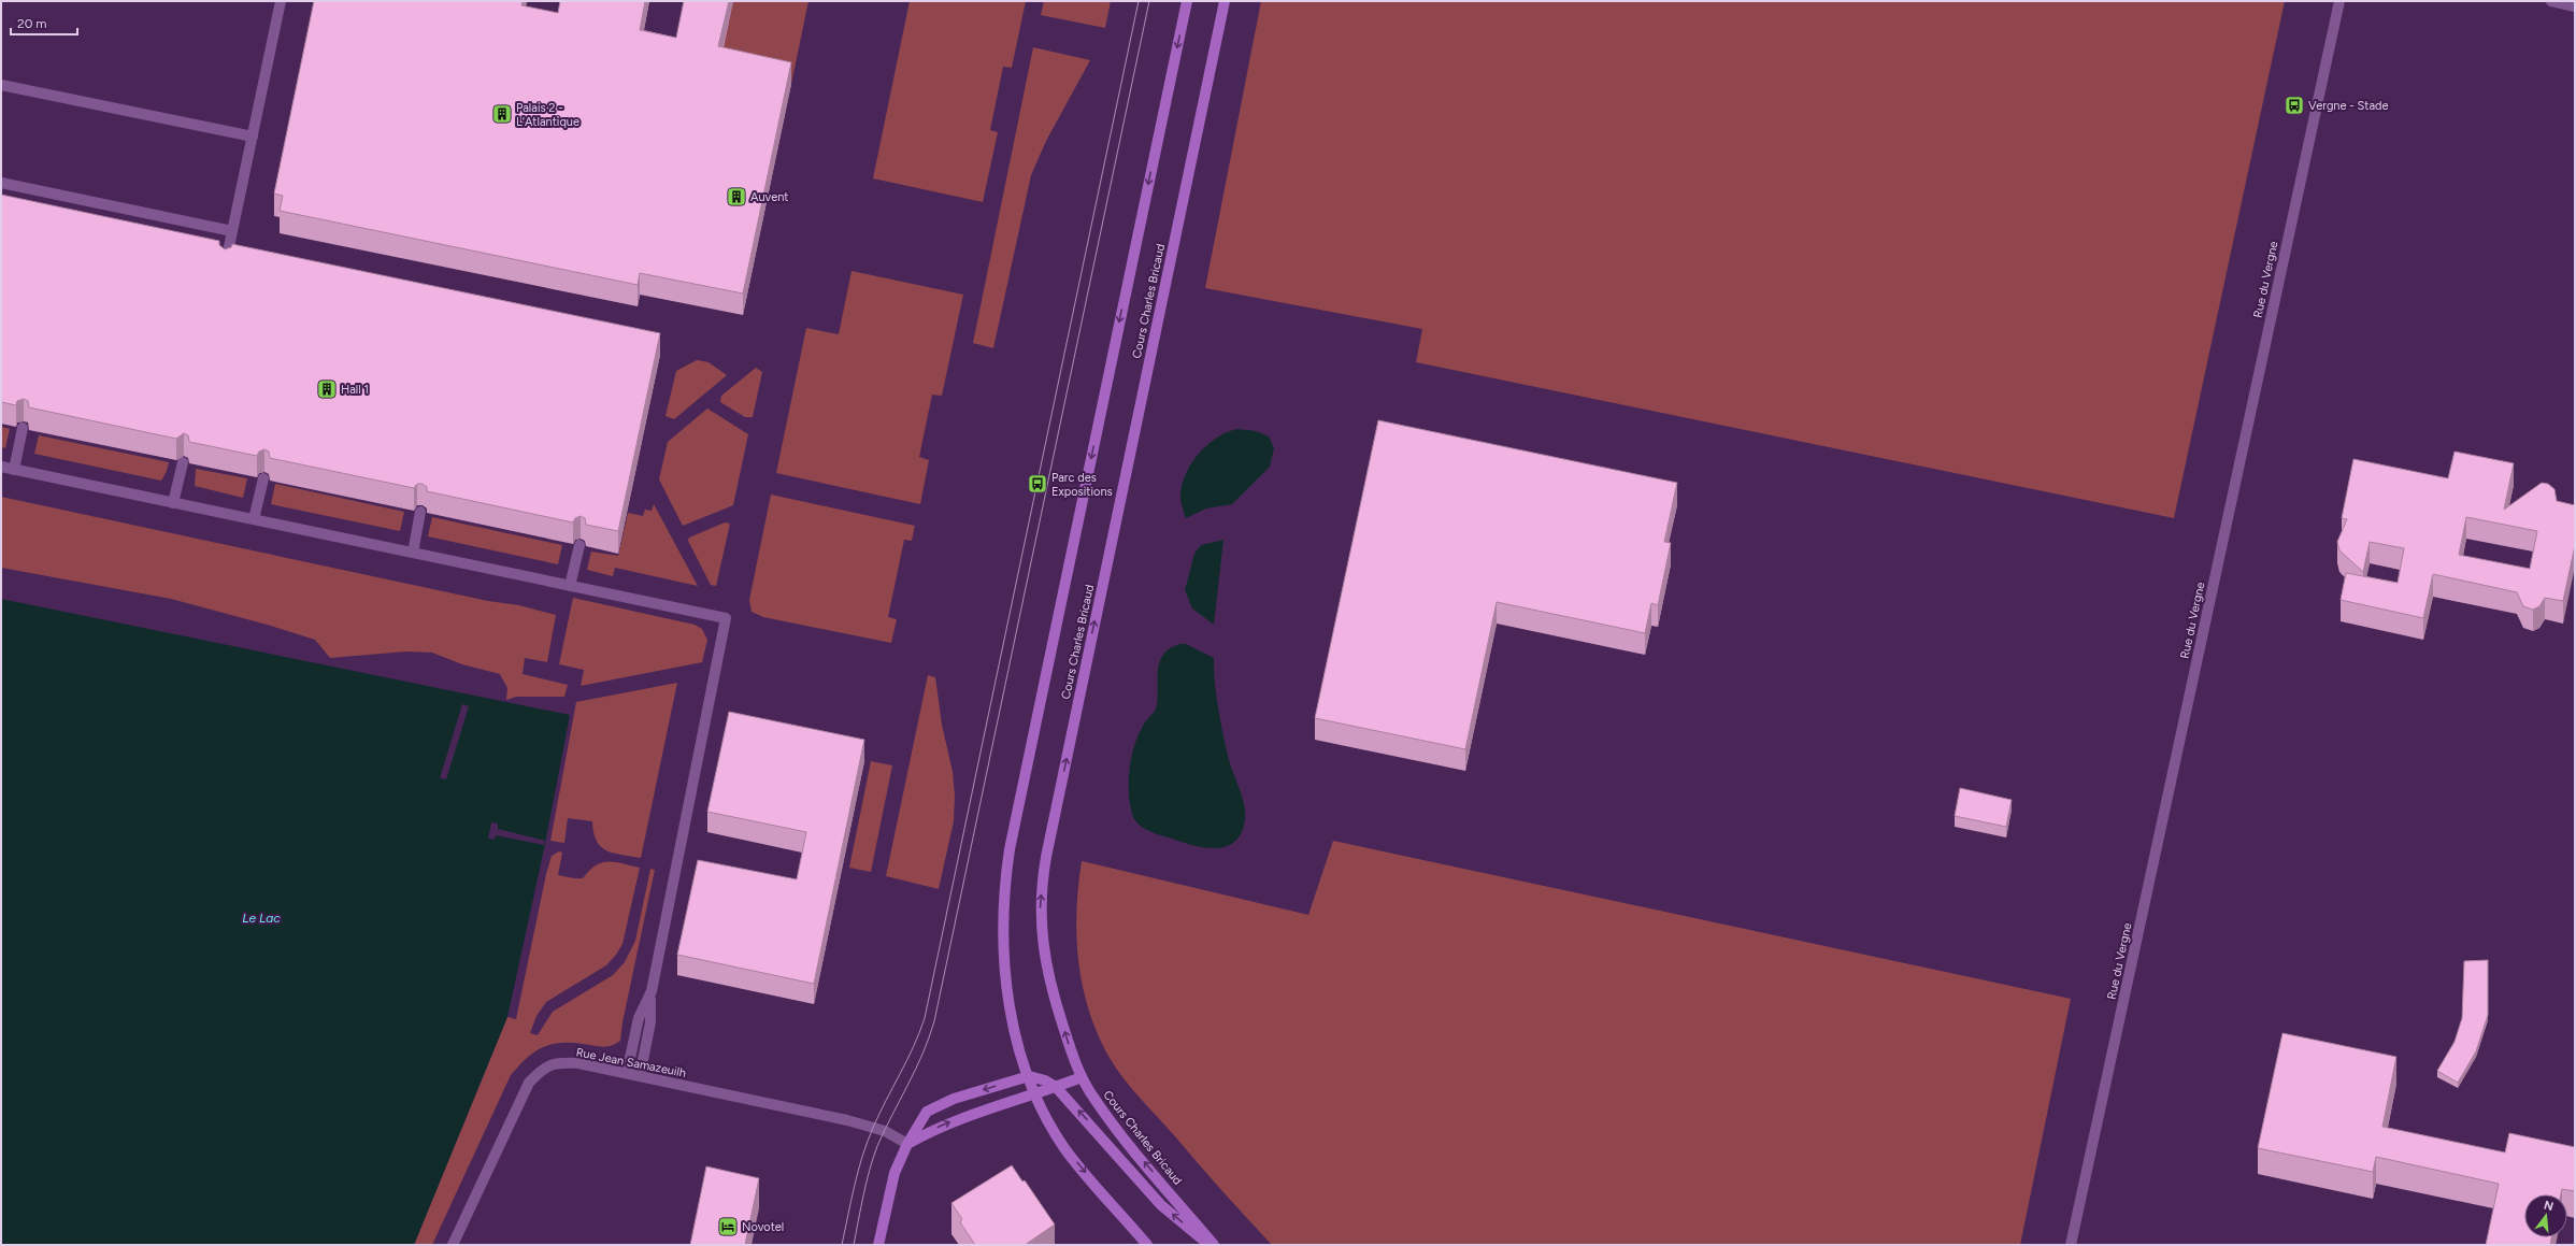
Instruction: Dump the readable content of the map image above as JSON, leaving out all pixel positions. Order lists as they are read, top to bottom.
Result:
{
  "streets": {
    "main road": ["Cours Charles Bricaud"],
    "street": ["Rue du Vergne", "Rue Jean Samazeuilh"]
  },
  "water": ["Le Lac"],
  "places": {
    "bus stop": ["Vergne - Stade", "Parc des Expositions"],
    "building": ["Palais 2 - L'Atlantique", "Auvent", "Hall 1"],
    "hotel": ["Novotel"]
  },
  "scale_bar": "20 m",
  "north": "top"
}
